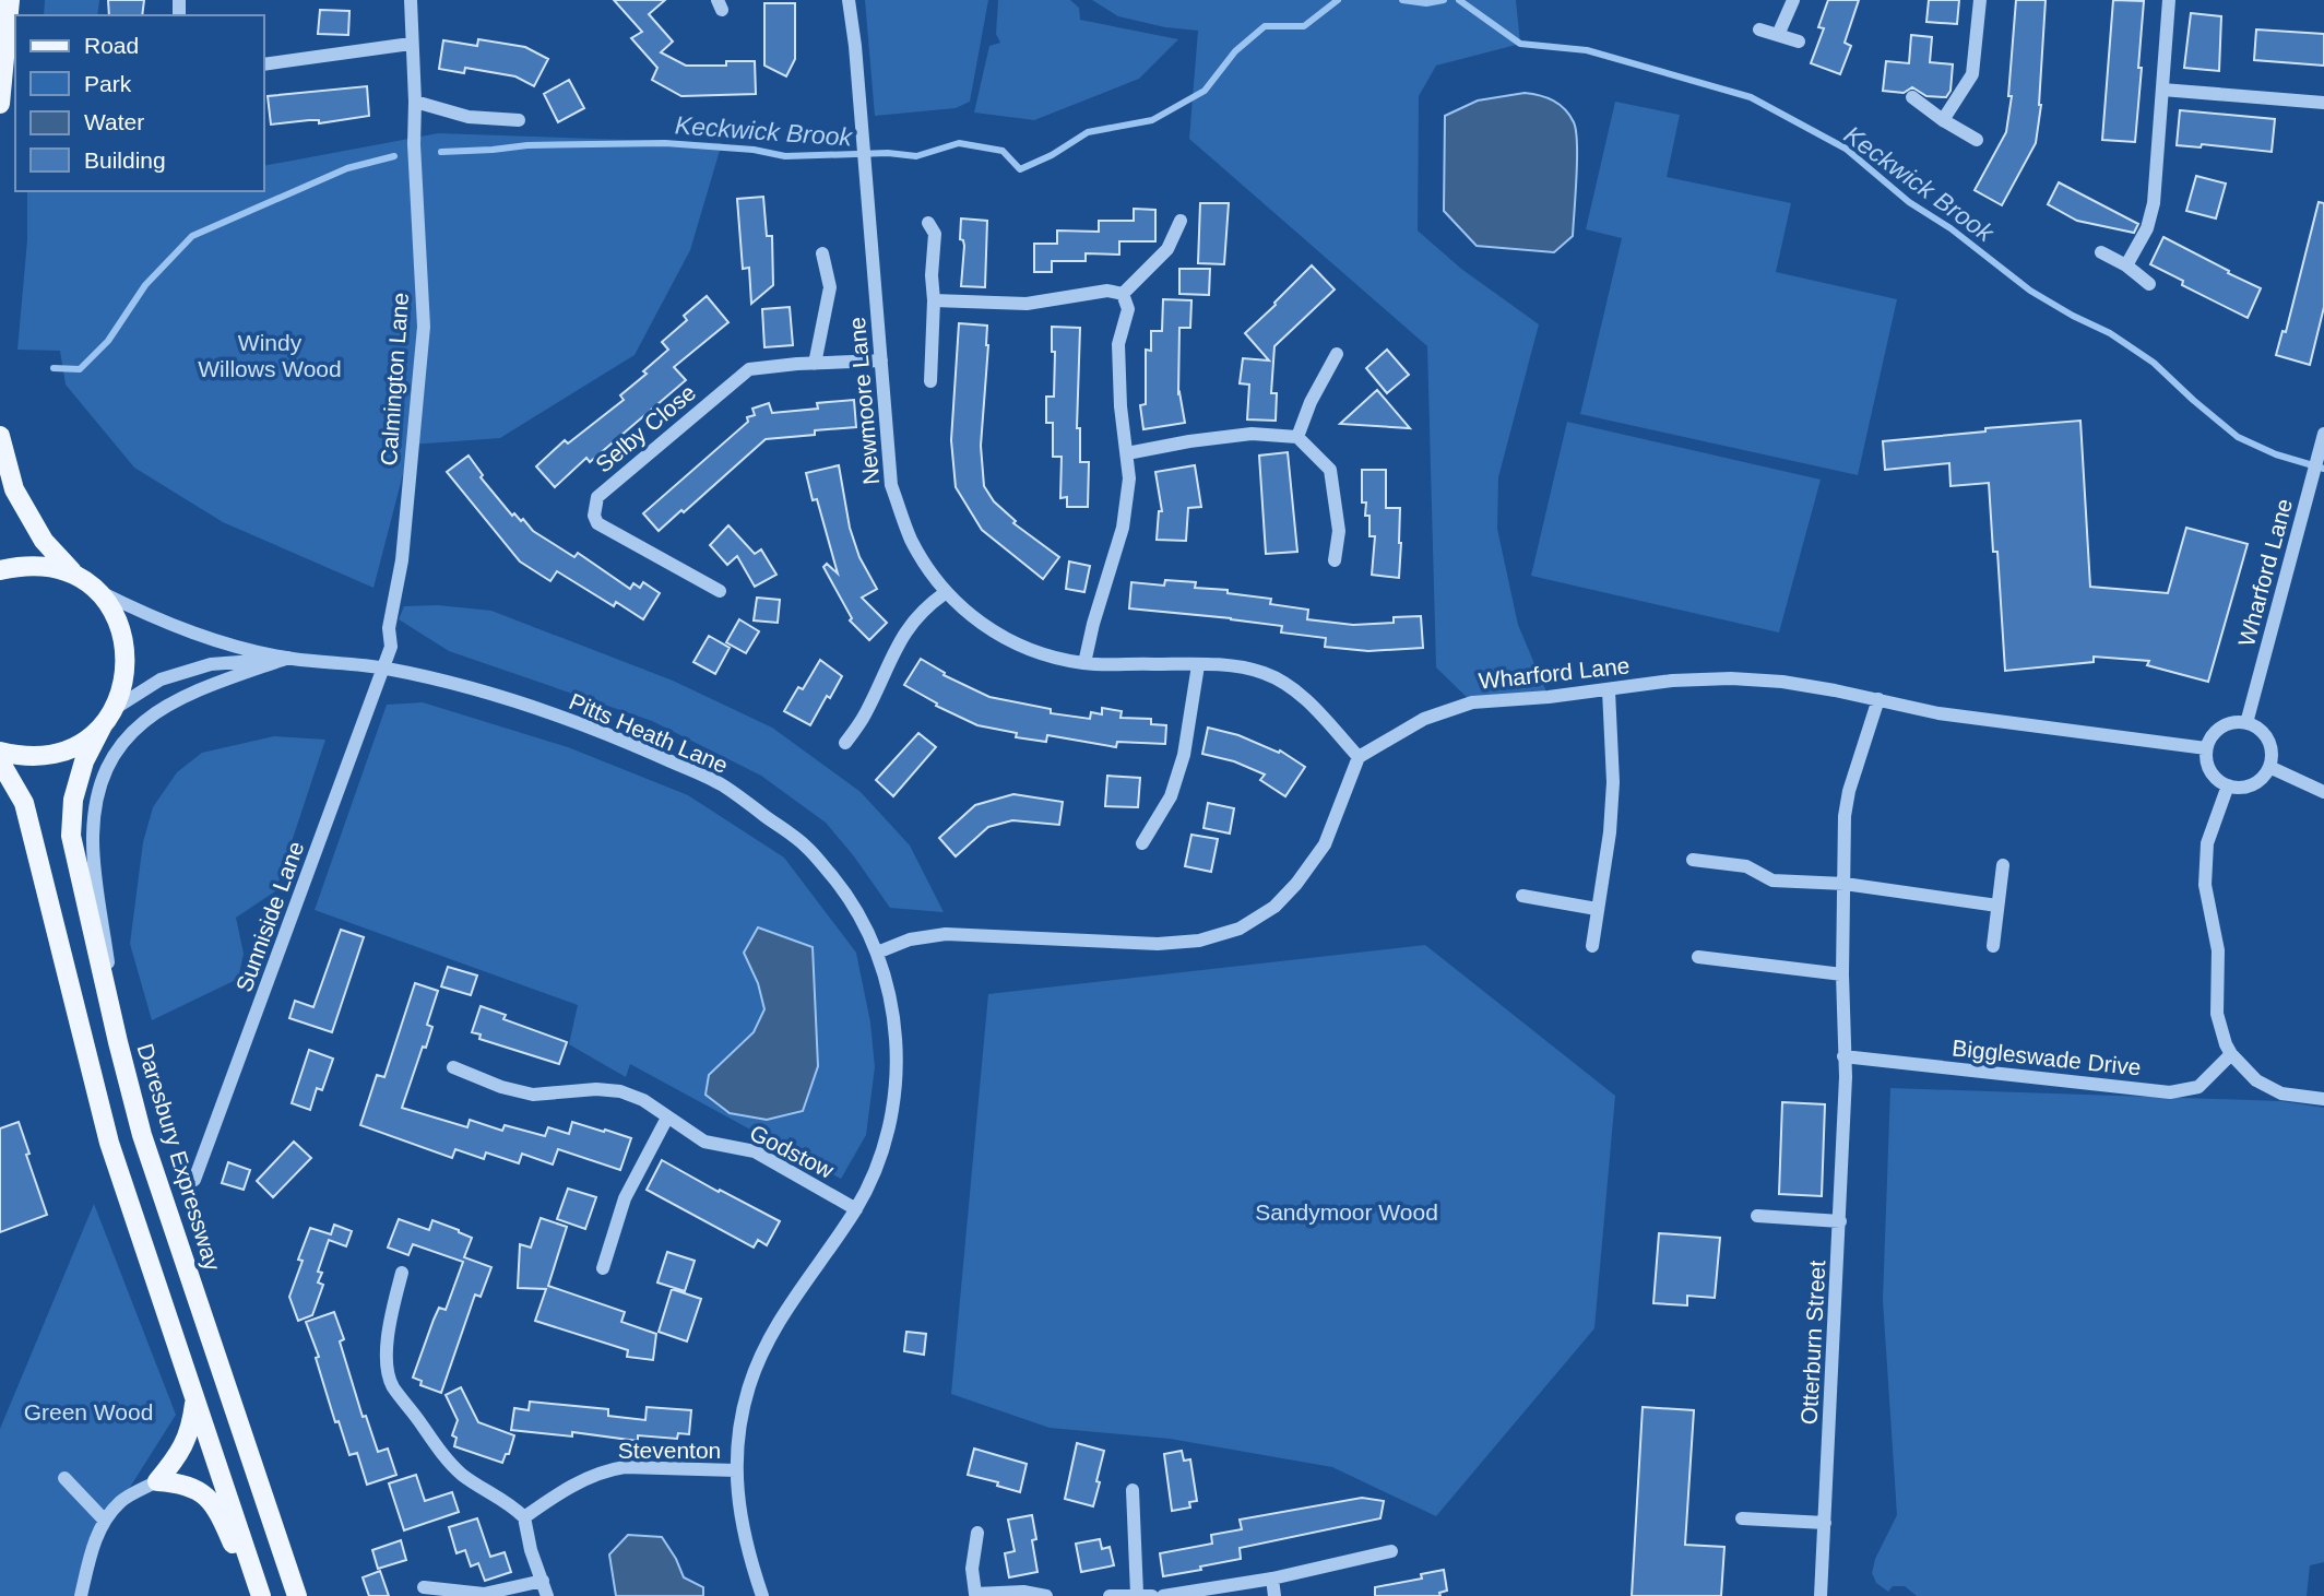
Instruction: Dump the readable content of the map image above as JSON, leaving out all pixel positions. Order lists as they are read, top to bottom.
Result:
{
  "streets": {
    "main road": ["Daresbury Expressway"],
    "street": [
      "Calmington Lane",
      "Newmoore Lane",
      "Selby Close",
      "Wharford Lane",
      "Pitts Heath Lane",
      "Sunniside Lane",
      "Biggleswade Drive",
      "Godstow",
      "Otterburn Street",
      "Steventon"
    ]
  },
  "crossings": [
    ["Calmington Lane", "Pitts Heath Lane"],
    ["Calmington Lane", "Sunniside Lane"],
    ["Newmoore Lane", "Selby Close"],
    ["Newmoore Lane", "Wharford Lane"],
    ["Pitts Heath Lane", "Sunniside Lane"],
    ["Pitts Heath Lane", "Godstow"],
    ["Pitts Heath Lane", "Steventon"],
    ["Biggleswade Drive", "Otterburn Street"]
  ],
  "water": ["Keckwick Brook"],
  "parks": ["Windy Willows Wood", "Sandymoor Wood", "Green Wood"],
  "legend": [
    "Road",
    "Park",
    "Water",
    "Building"
  ]
}
